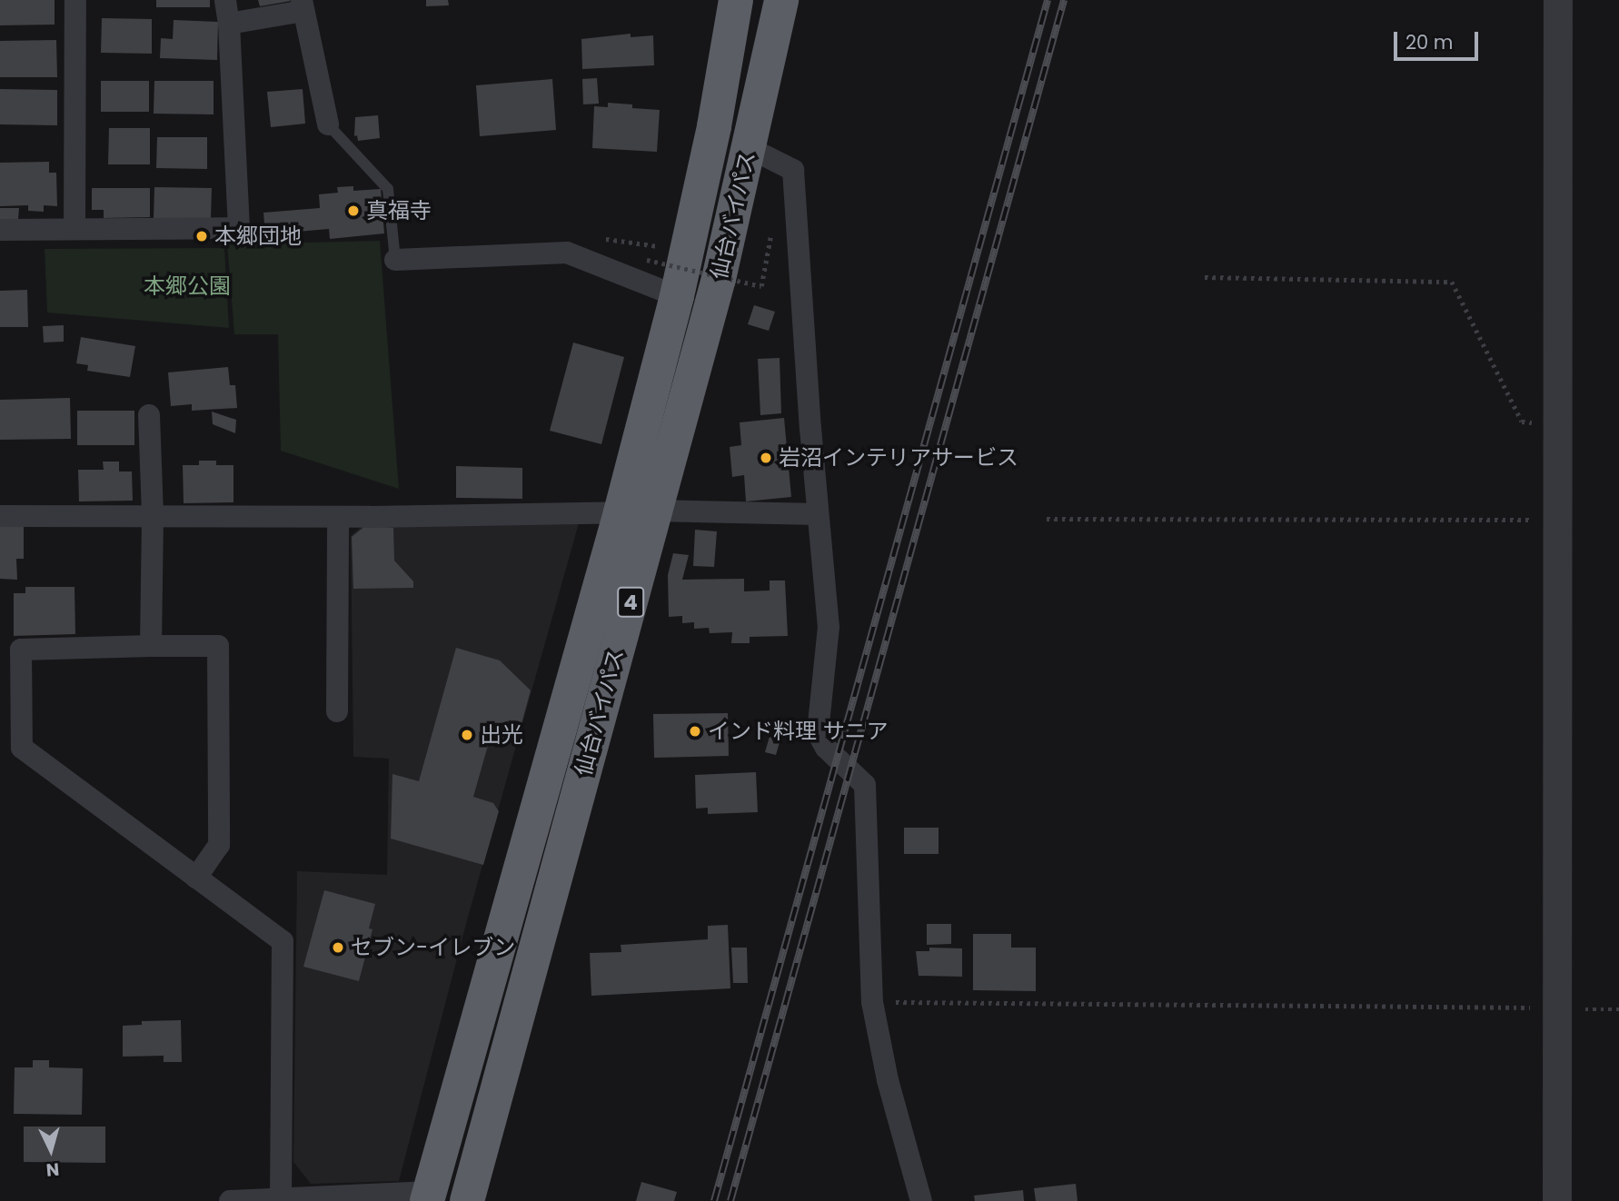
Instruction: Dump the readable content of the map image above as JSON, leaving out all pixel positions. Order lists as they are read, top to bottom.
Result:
{
  "streets": {
    "highway": ["仙台バイパス", "4"]
  },
  "parks": ["本郷公園"],
  "places": [
    "真福寺",
    "本郷団地",
    "岩沼インテリアサービス",
    "インド料理 サニア",
    "出光",
    "セブン-イレブン"
  ],
  "scale_bar": "20 m",
  "north": "bottom"
}
